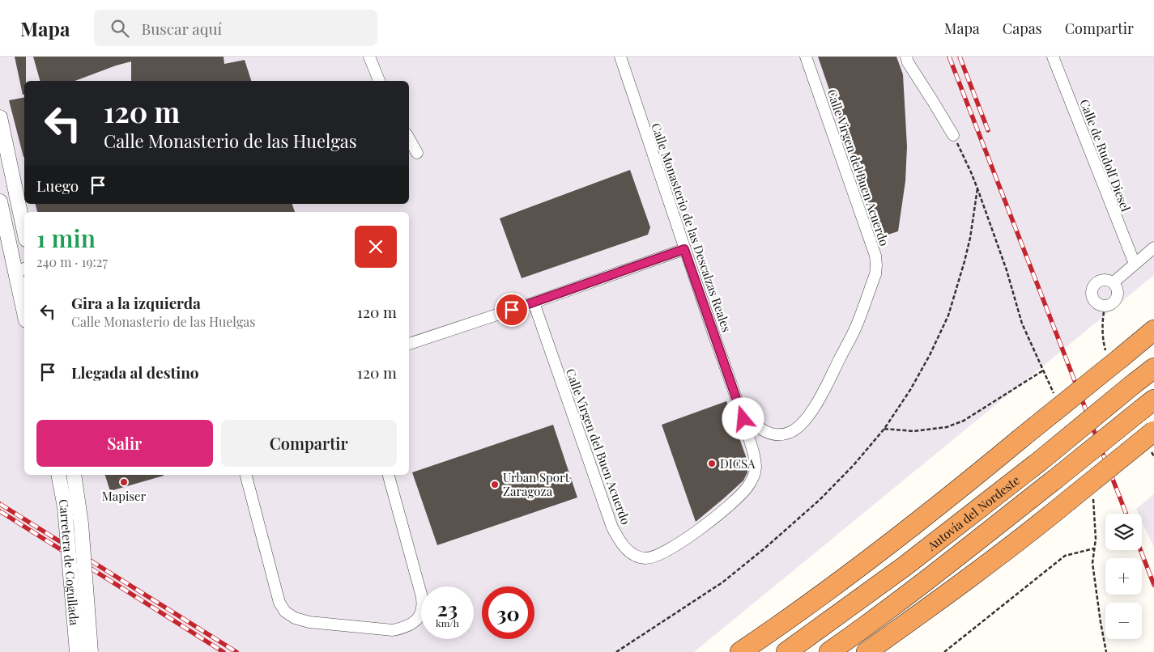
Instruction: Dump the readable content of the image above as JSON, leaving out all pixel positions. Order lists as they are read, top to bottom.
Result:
{
  "streets": {
    "highway": ["Autovía del Nordeste"],
    "street": [
      "Calle de Rudolf Diesel",
      "Calle Virgen del Buen Acuerdo",
      "Calle Monasterio de las Descalzas Reales",
      "Carretera de Cogullada"
    ]
  },
  "crossings": [
    ["Calle Virgen del Buen Acuerdo", "Calle Monasterio de las Descalzas Reales"]
  ],
  "places": ["DICSA", "Mapiser", "Urban Sport Zaragoza"],
  "page": {
    "header": "Mapa",
    "search": "Buscar aquí",
    "nav": ["Mapa", "Capas", "Compartir"],
    "turn": ["120 m", "Calle Monasterio de las Huelgas"],
    "then": "Luego",
    "heading": ["1 min", "240 m · 19:27"],
    "list": [
      {
        "name": "Gira a la izquierda",
        "note": "Calle Monasterio de las Huelgas",
        "value": "120 m"
      },
      {
        "name": "Llegada al destino",
        "value": "120 m"
      }
    ],
    "buttons": ["Salir", "Compartir"],
    "map_buttons": ["+", "−"],
    "speed": "23 km/h",
    "limit": "30"
  }
}
